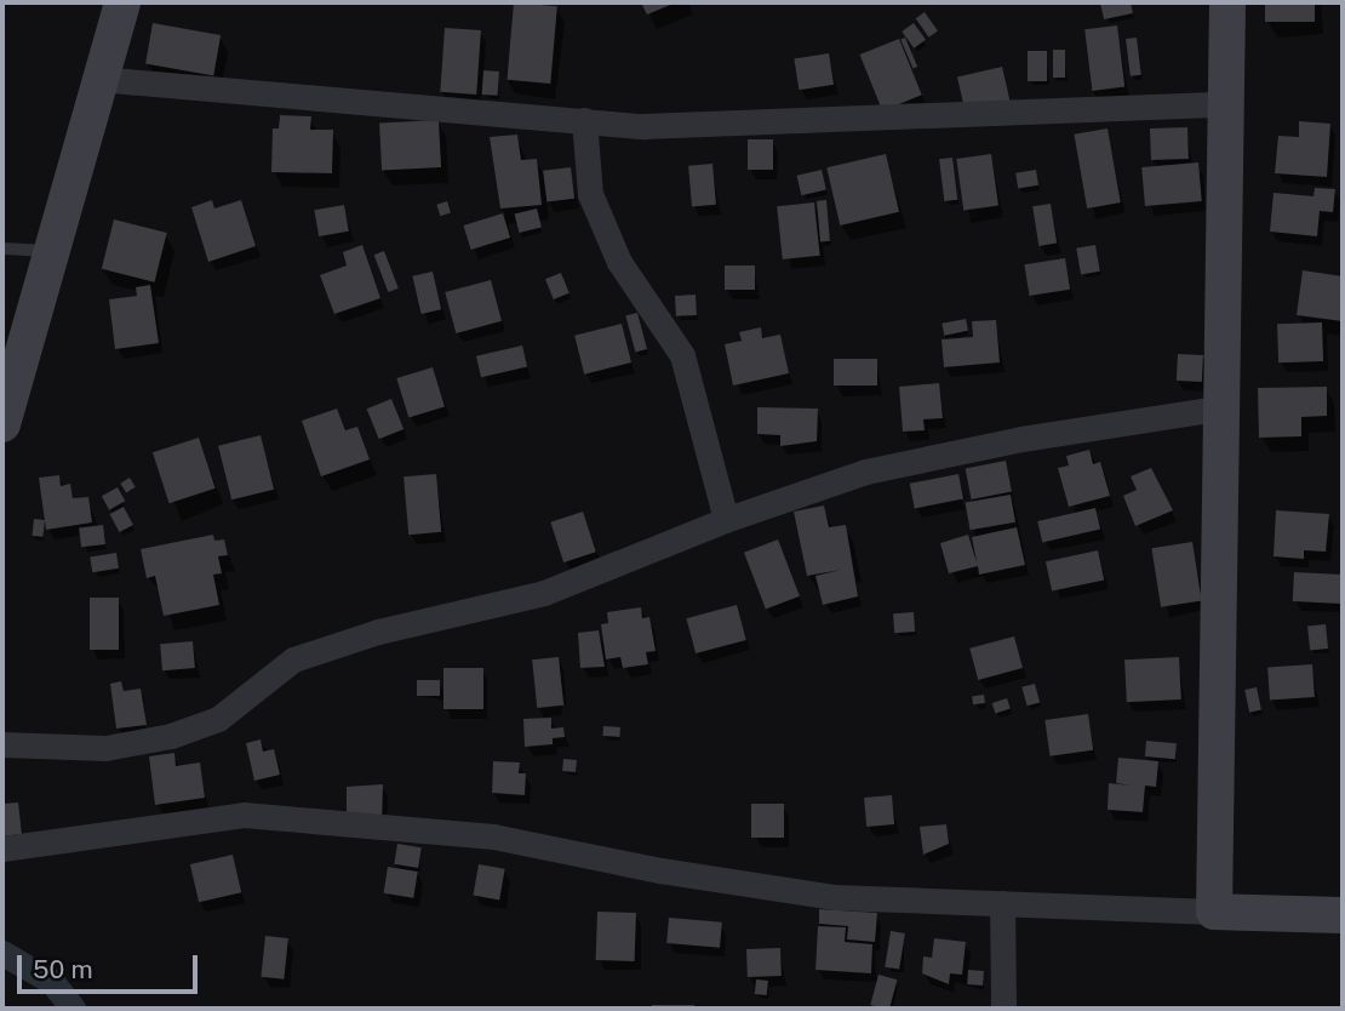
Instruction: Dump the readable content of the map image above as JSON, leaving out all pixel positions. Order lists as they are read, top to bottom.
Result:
{
  "scale_bar": "50 m"
}
